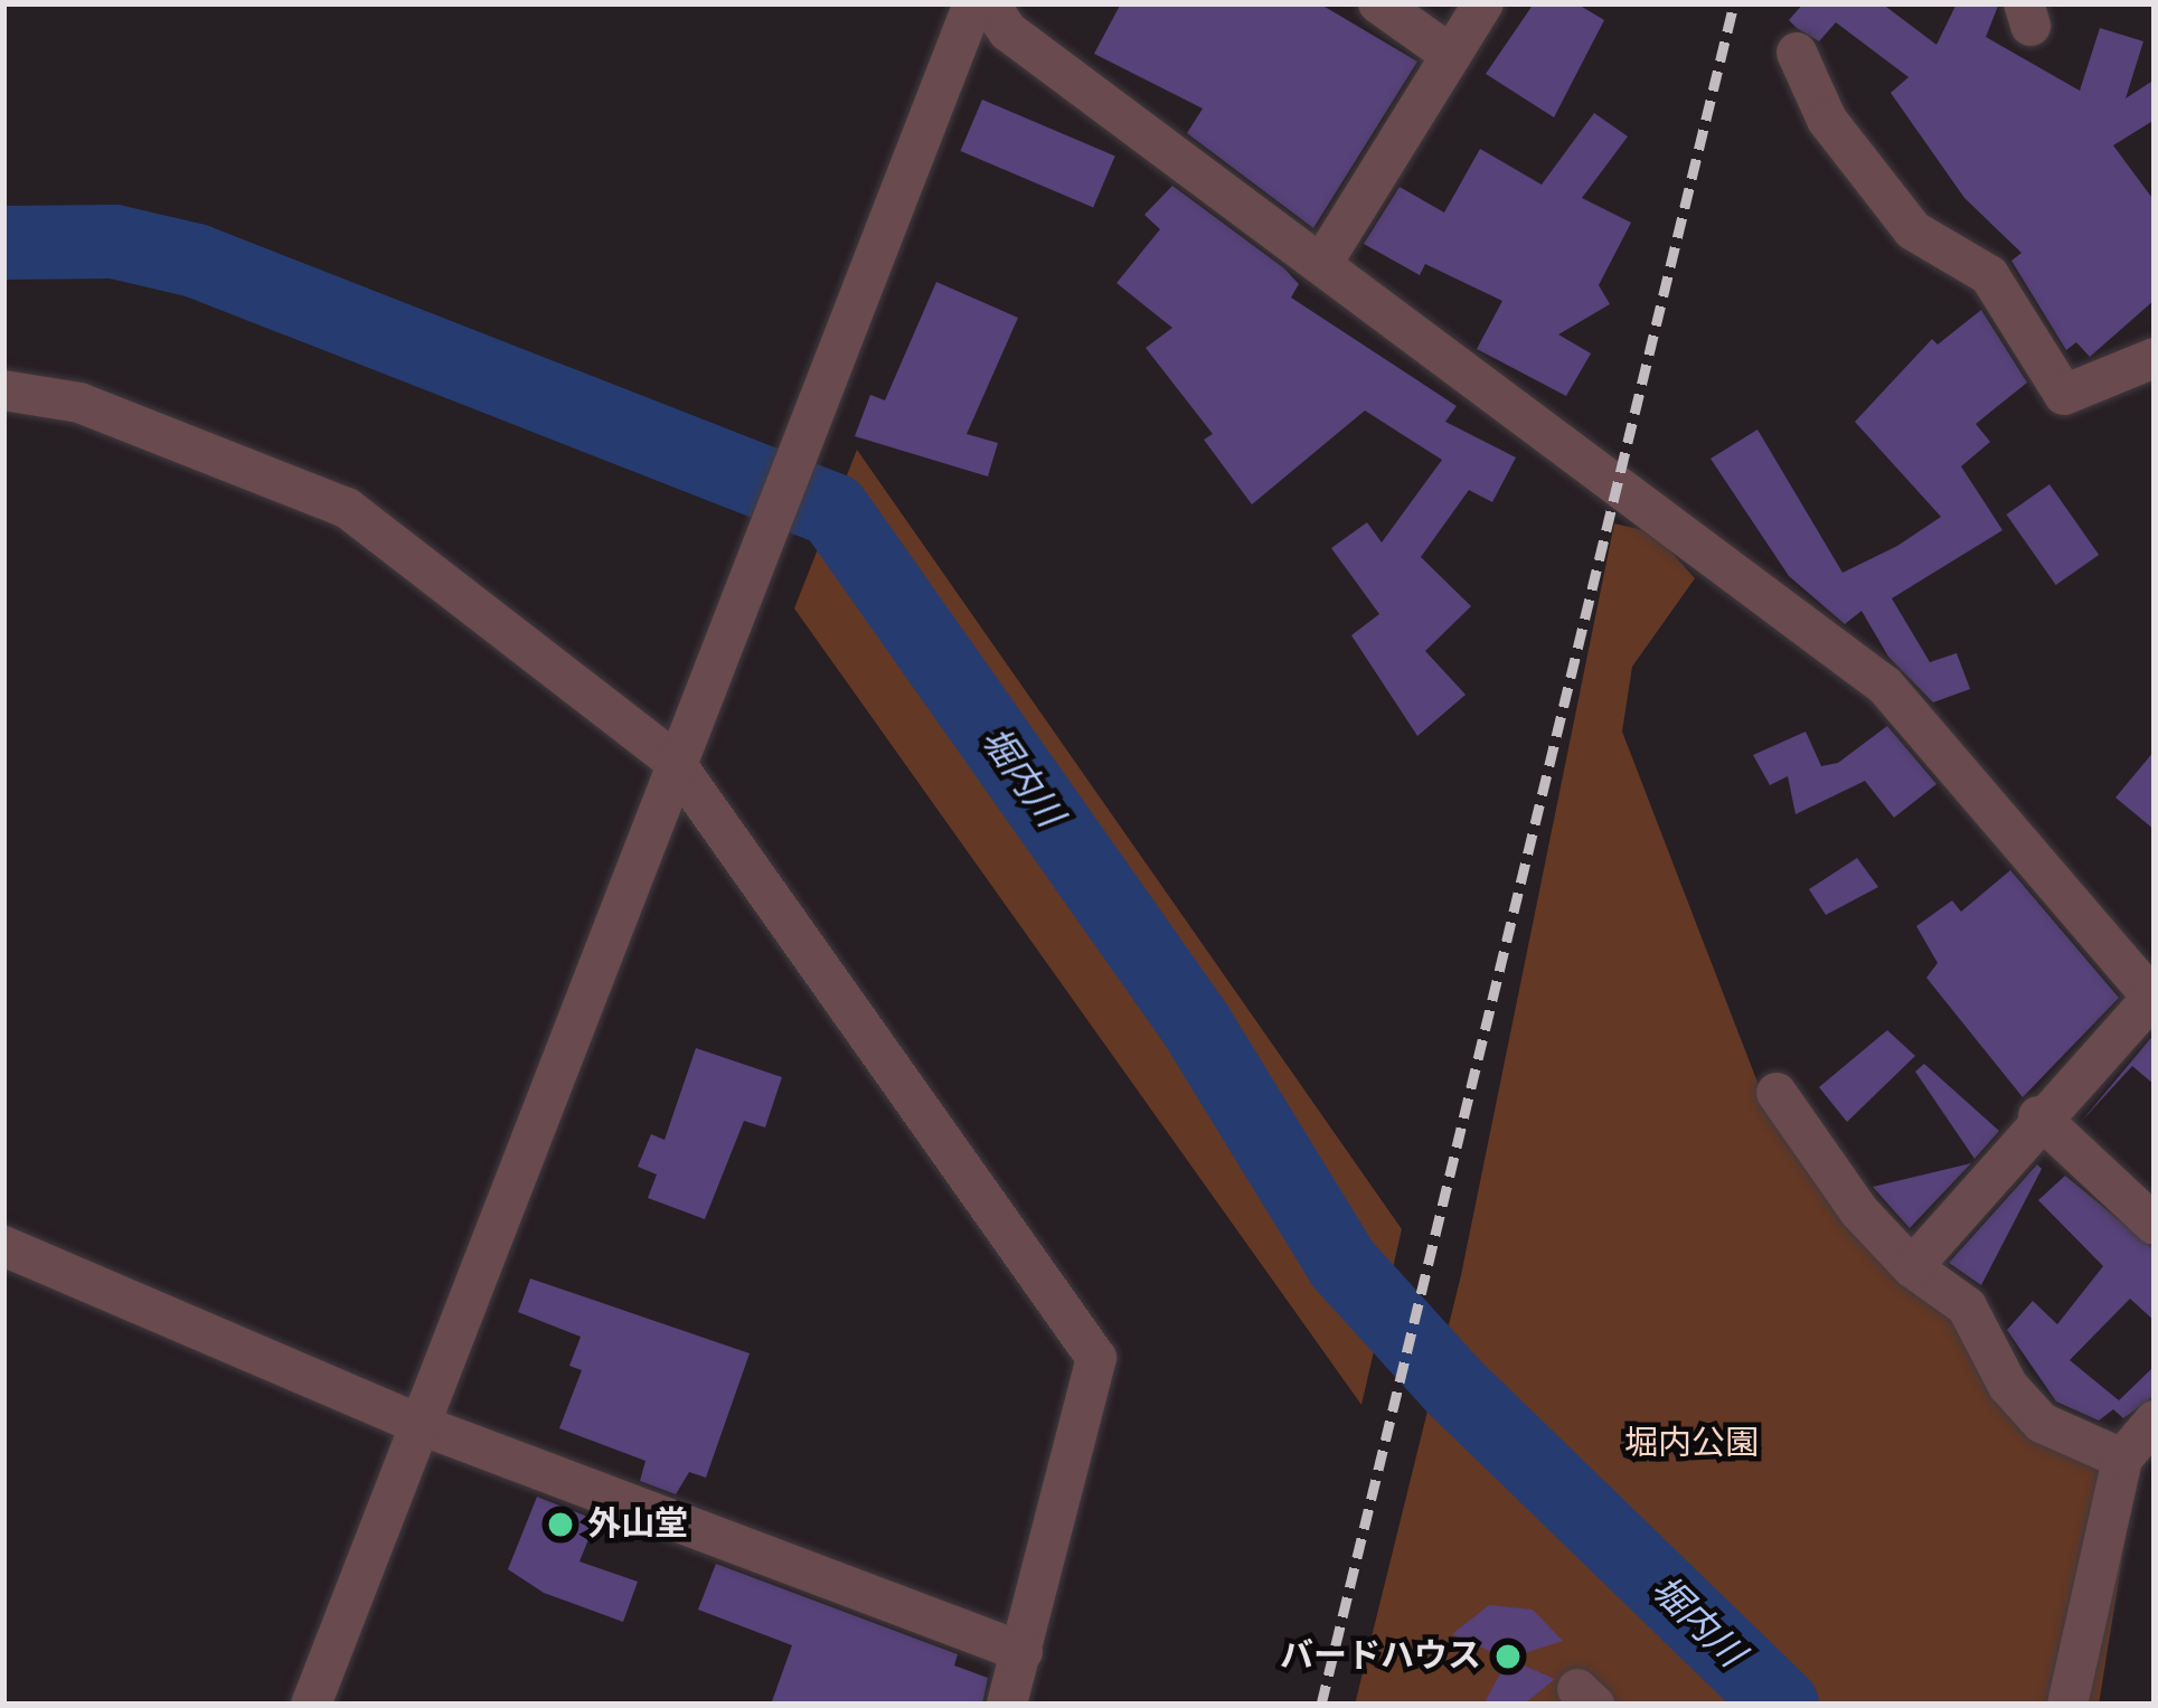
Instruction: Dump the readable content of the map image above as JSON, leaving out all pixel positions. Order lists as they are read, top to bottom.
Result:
{
  "water": ["堀内川"],
  "parks": ["堀内公園"],
  "places": ["外山堂", "バードハウス"]
}
